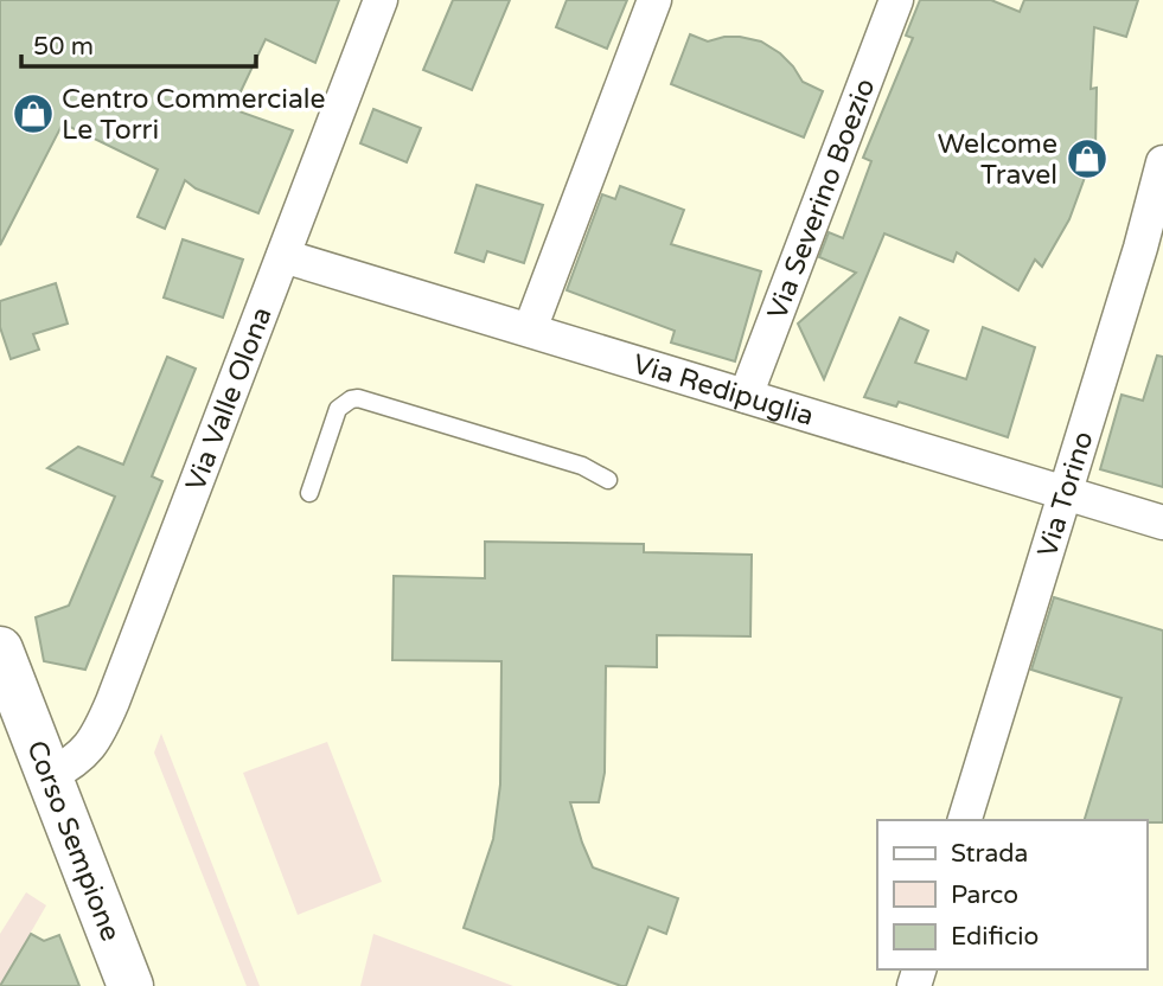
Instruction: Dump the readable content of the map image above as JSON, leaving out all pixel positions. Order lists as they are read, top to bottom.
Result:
{
  "streets": {
    "main road": ["Corso Sempione"],
    "street": [
      "Via Severino Boezio",
      "Via Redipuglia",
      "Via Valle Olona",
      "Via Torino"
    ]
  },
  "crossings": [
    ["Via Severino Boezio", "Via Redipuglia"],
    ["Via Redipuglia", "Via Valle Olona"],
    ["Via Redipuglia", "Via Torino"],
    ["Via Valle Olona", "Corso Sempione"]
  ],
  "places": {
    "shop": ["Centro Commerciale Le Torri", "Welcome Travel"]
  },
  "legend": ["Strada", "Parco", "Edificio"],
  "scale_bar": "50 m"
}
